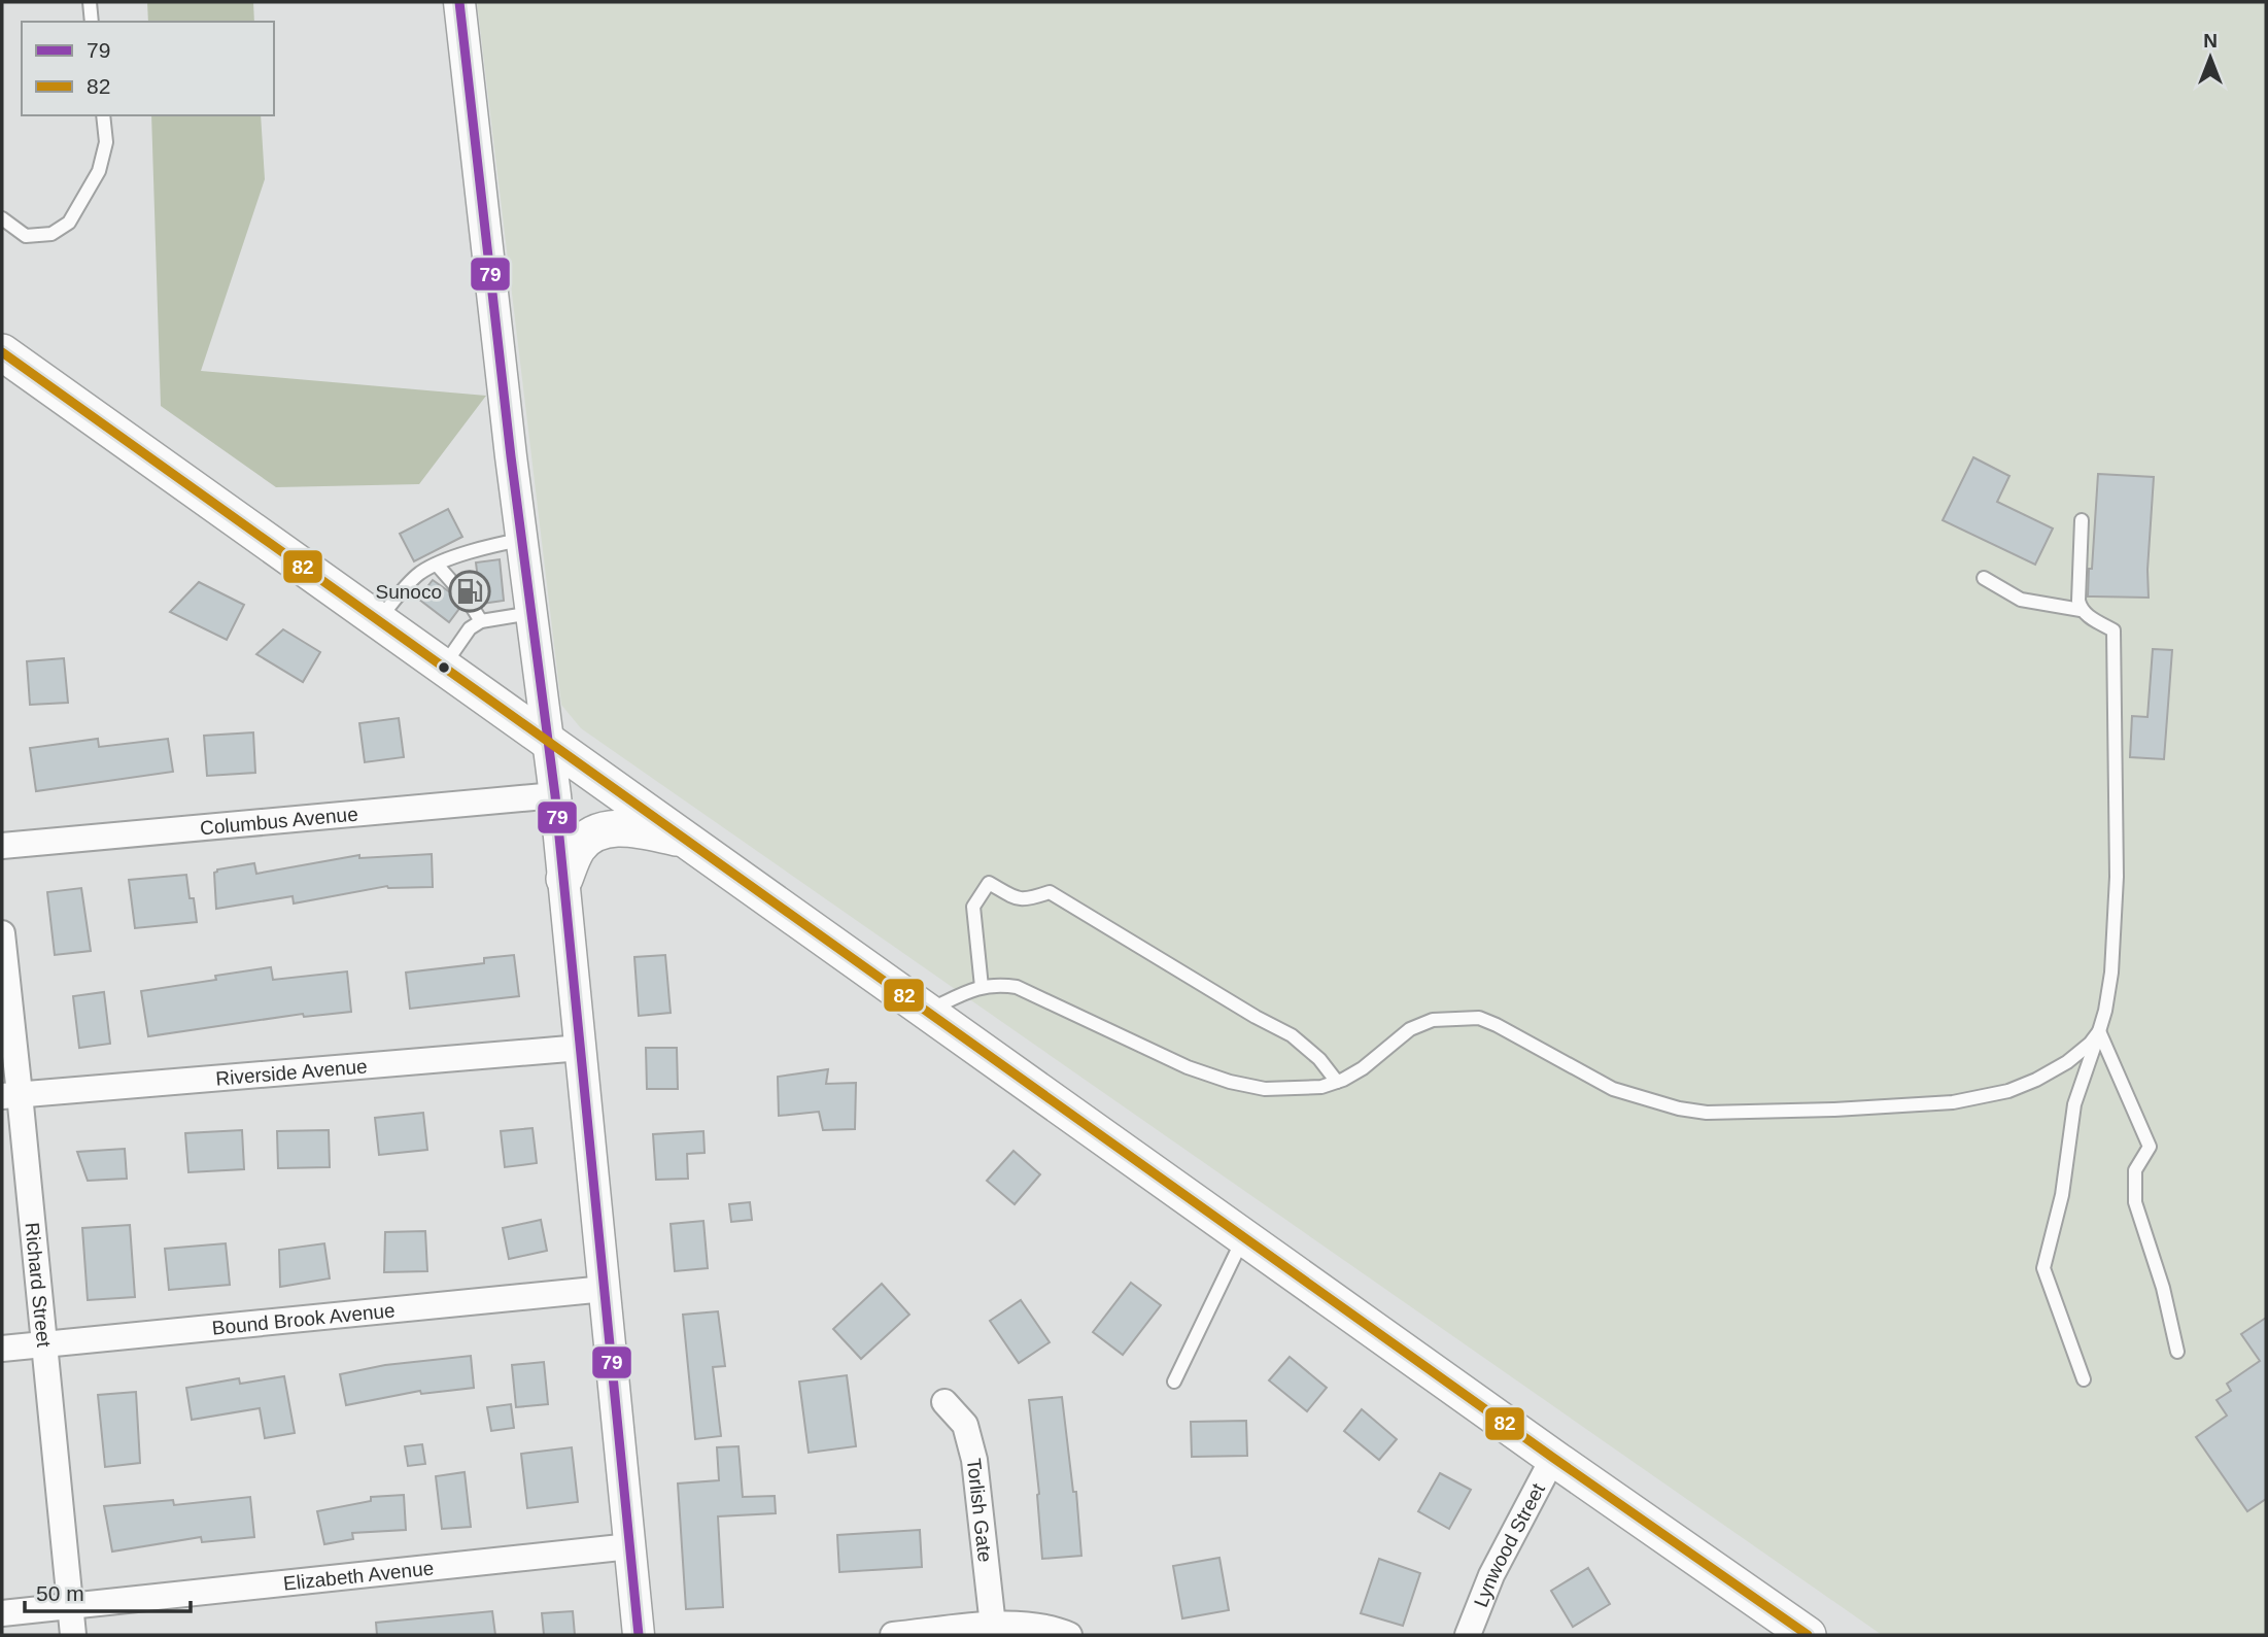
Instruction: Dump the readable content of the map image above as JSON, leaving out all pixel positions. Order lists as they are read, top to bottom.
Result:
{
  "streets": {
    "street": [
      "Columbus Avenue",
      "Riverside Avenue",
      "Richard Street",
      "Bound Brook Avenue",
      "Torlish Gate",
      "Lynwood Street",
      "Elizabeth Avenue"
    ]
  },
  "crossings": [
    ["Riverside Avenue", "Richard Street"],
    ["Richard Street", "Bound Brook Avenue"],
    ["Richard Street", "Elizabeth Avenue"]
  ],
  "places": {
    "fuel station": ["Sunoco"]
  },
  "lines": ["transit line 79", "transit line 82"],
  "legend": ["79", "82"],
  "scale_bar": "50 m",
  "north": "top"
}
